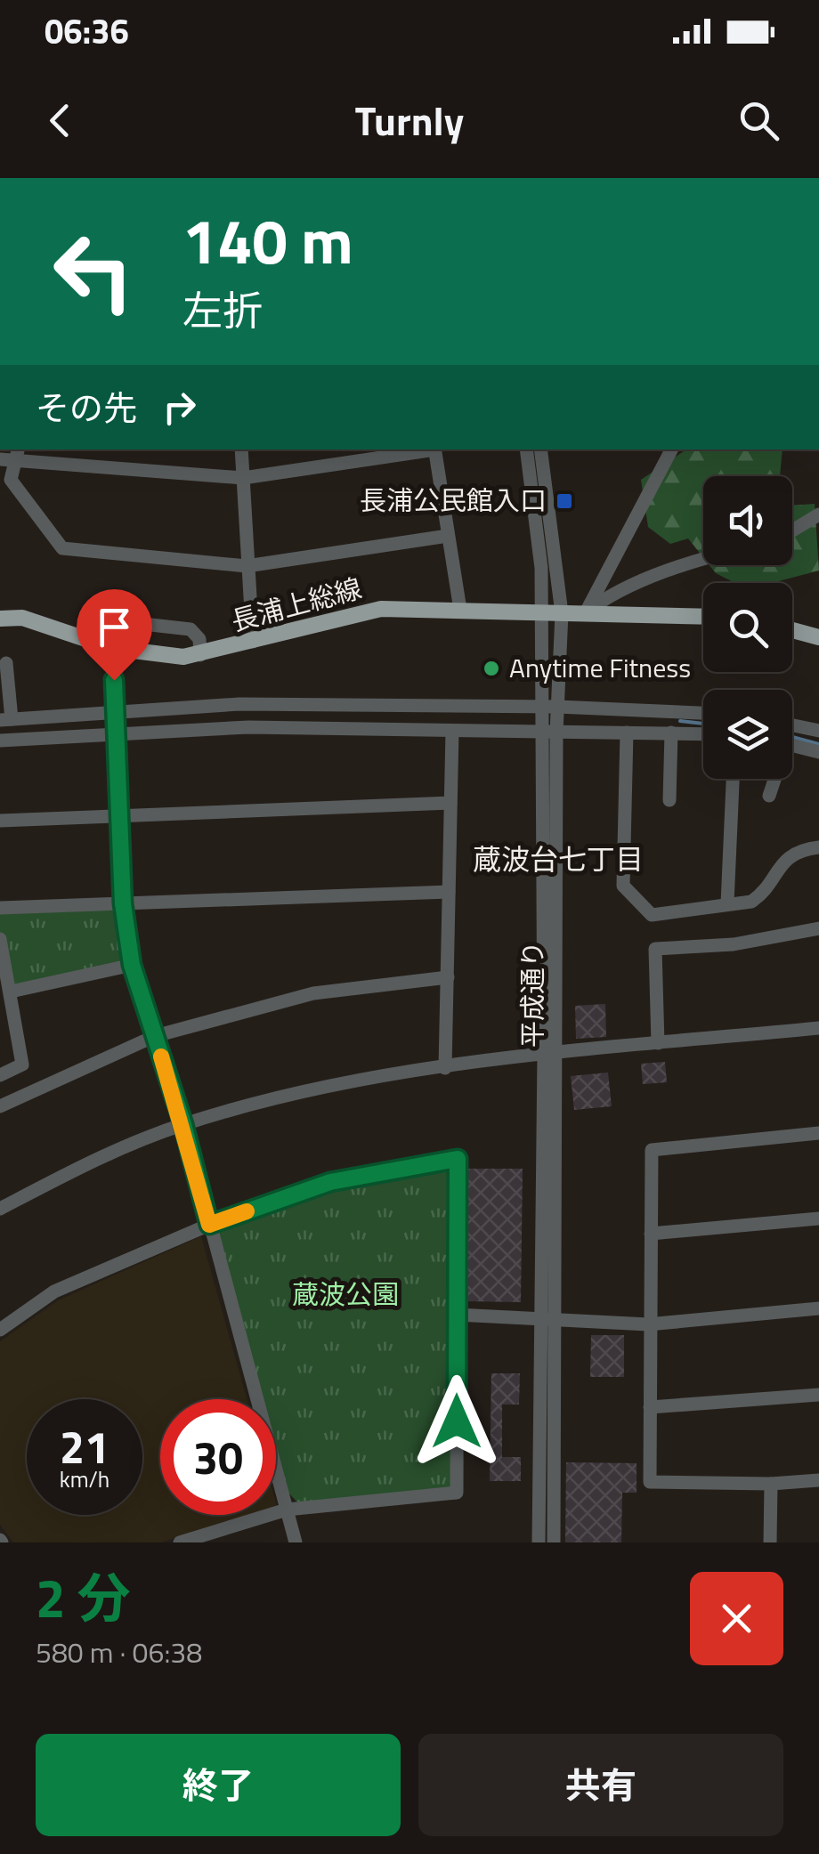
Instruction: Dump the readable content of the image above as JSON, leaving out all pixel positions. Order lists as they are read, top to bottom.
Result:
{
  "streets": {
    "main road": ["長浦上総線"],
    "street": ["平成通り"]
  },
  "crossings": [
    ["長浦上総線", "平成通り"]
  ],
  "districts": ["蔵波台七丁目"],
  "parks": ["蔵波公園"],
  "places": {
    "transit": ["長浦公民館入口"],
    "other": ["Anytime Fitness"]
  },
  "page": {
    "status": "06:36",
    "header": "Turnly",
    "turn": ["140 m", "左折"],
    "then": "その先",
    "speed": "21 km/h",
    "limit": "30",
    "heading": ["2 分", "580 m · 06:38"],
    "buttons": ["終了", "共有"]
  }
}
